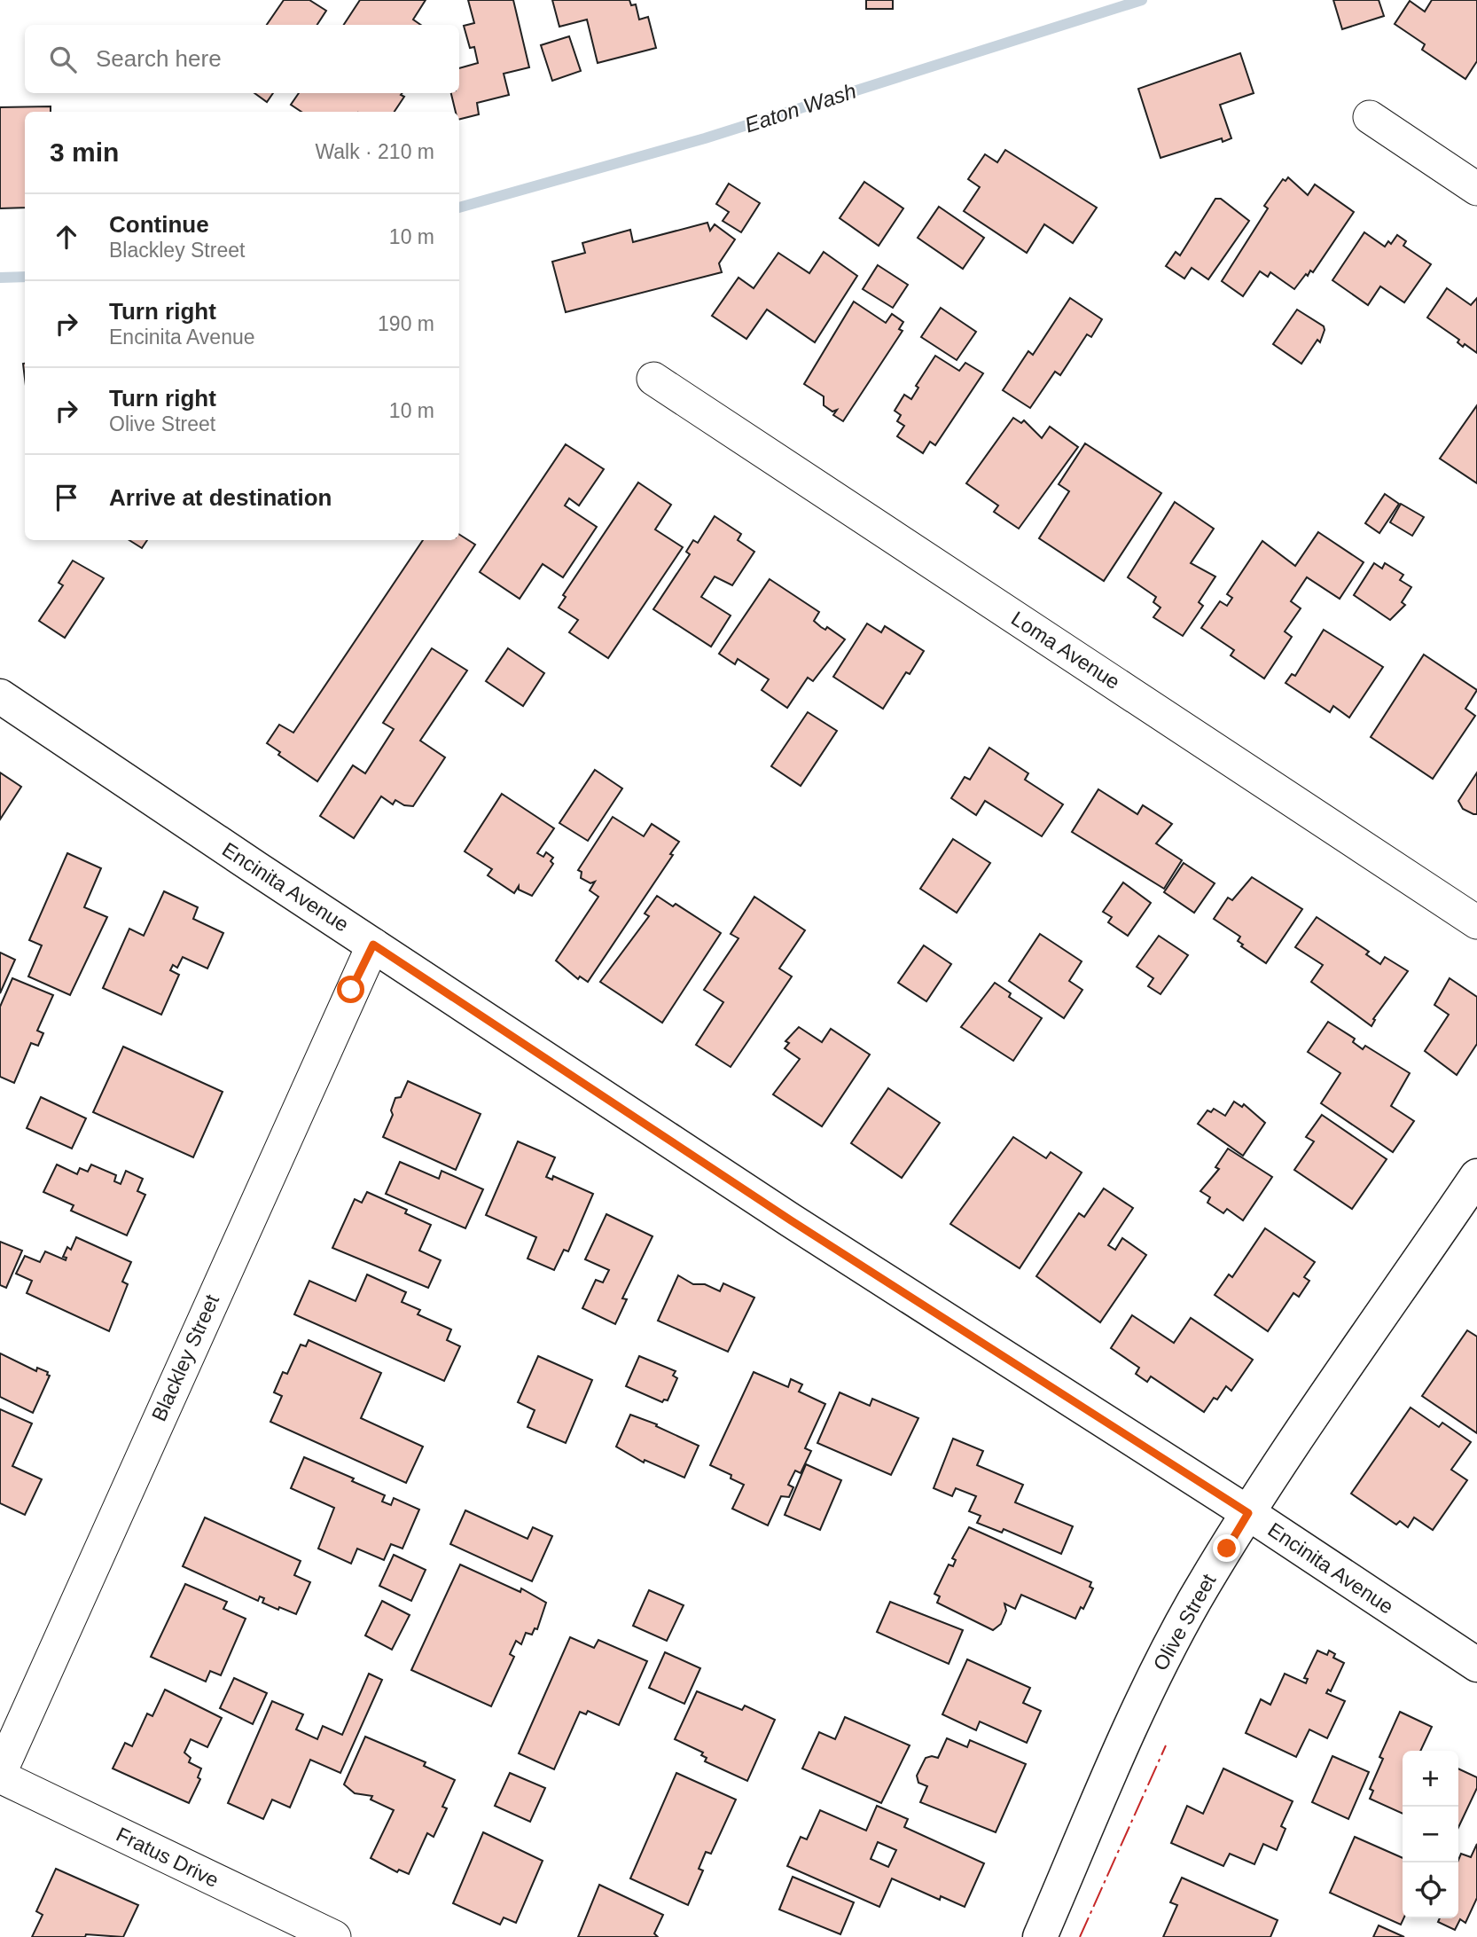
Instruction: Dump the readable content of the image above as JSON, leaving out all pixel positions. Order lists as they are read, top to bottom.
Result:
{
  "streets": {
    "street": [
      "Loma Avenue",
      "Encinita Avenue",
      "Blackley Street",
      "Olive Street",
      "Fratus Drive"
    ]
  },
  "crossings": [
    ["Encinita Avenue", "Blackley Street"],
    ["Encinita Avenue", "Olive Street"],
    ["Blackley Street", "Fratus Drive"]
  ],
  "water": ["Eaton Wash"],
  "page": {
    "search": "Search here",
    "heading": ["3 min", "Walk · 210 m"],
    "list": [
      ["Continue", "Blackley Street", "10 m"],
      ["Turn right", "Encinita Avenue", "190 m"],
      ["Turn right", "Olive Street", "10 m"],
      "Arrive at destination"
    ],
    "map_buttons": ["+", "−"]
  }
}
